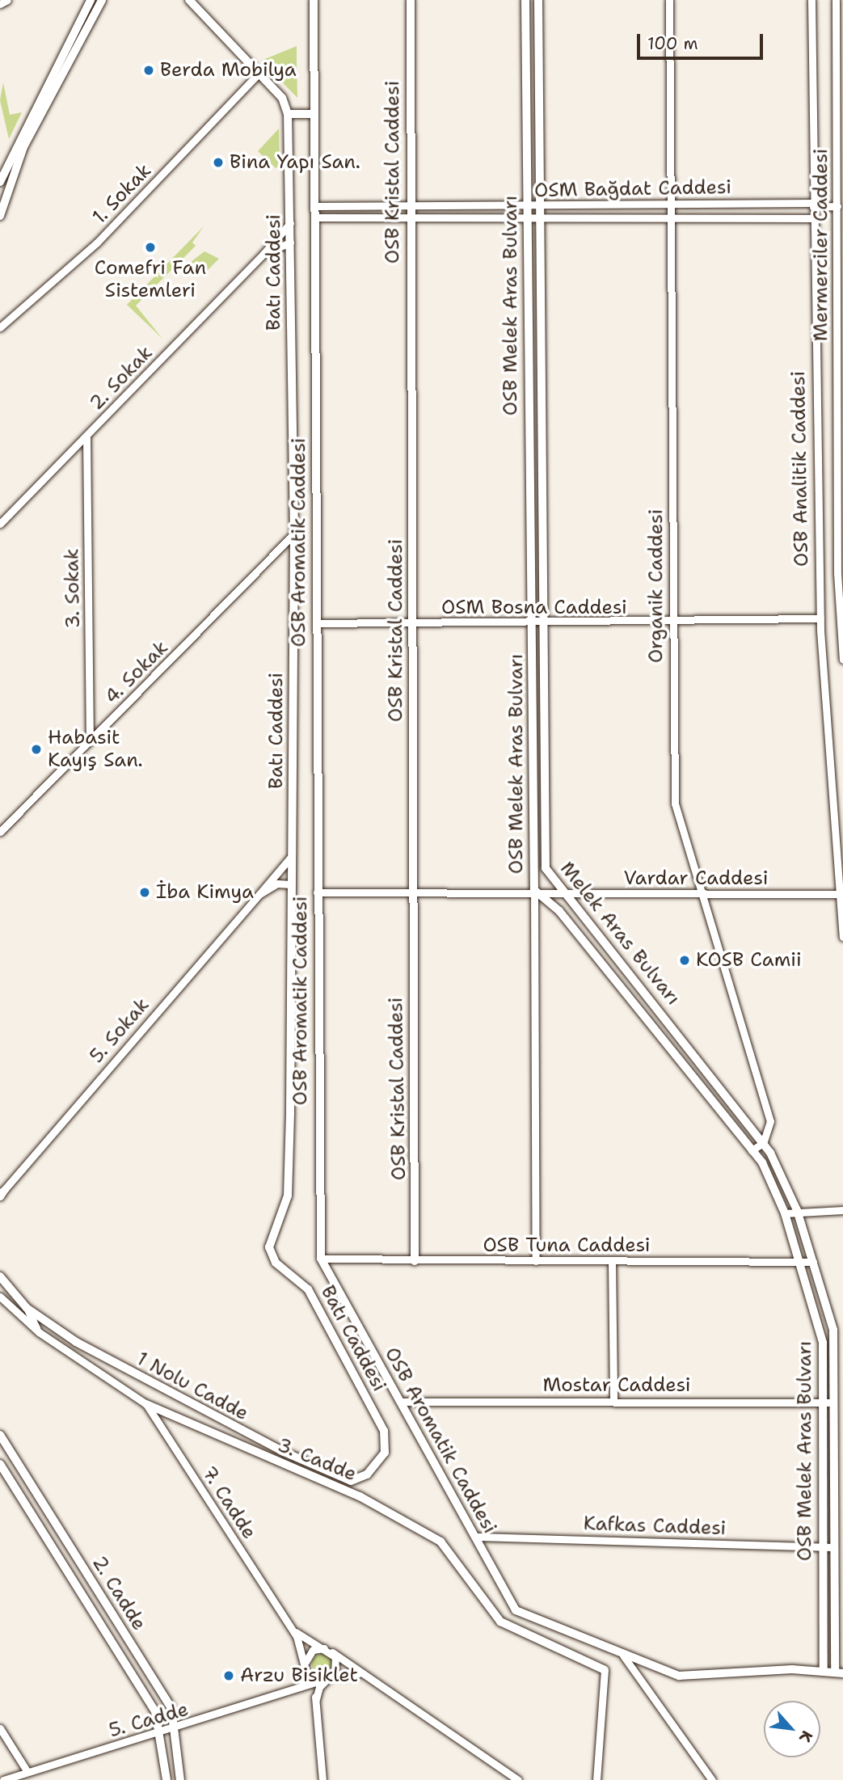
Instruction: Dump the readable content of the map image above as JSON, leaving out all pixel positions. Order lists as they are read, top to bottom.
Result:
{
  "streets": {
    "street": [
      "OSB Kristal Caddesi",
      "OSM Bağdat Caddesi",
      "1. Sokak",
      "Mermerciler Caddesi",
      "Batı Caddesi",
      "OSB Melek Aras Bulvarı",
      "2. Sokak",
      "OSB Analitik Caddesi",
      "OSB Aromatik Caddesi",
      "Organik Caddesi",
      "3. Sokak",
      "OSM Bosna Caddesi",
      "4. Sokak",
      "Vardar Caddesi",
      "Melek Aras Bulvarı",
      "5. Sokak",
      "OSB Tuna Caddesi",
      "Mostar Caddesi",
      "1 Nolu Cadde",
      "3. Cadde",
      "7. Cadde",
      "Kafkas Caddesi",
      "2. Cadde",
      "5. Cadde"
    ]
  },
  "crossings": [
    ["OSB Kristal Caddesi", "OSM Bağdat Caddesi"],
    ["OSB Kristal Caddesi", "OSM Bosna Caddesi"],
    ["OSB Kristal Caddesi", "Vardar Caddesi"],
    ["OSB Kristal Caddesi", "OSB Tuna Caddesi"],
    ["OSM Bağdat Caddesi", "Mermerciler Caddesi"],
    ["OSM Bağdat Caddesi", "OSB Melek Aras Bulvarı"],
    ["OSM Bağdat Caddesi", "OSB Analitik Caddesi"],
    ["OSM Bağdat Caddesi", "OSB Aromatik Caddesi"],
    ["OSM Bağdat Caddesi", "Organik Caddesi"],
    ["OSM Bağdat Caddesi", "Melek Aras Bulvarı"],
    ["1. Sokak", "Batı Caddesi"],
    ["Batı Caddesi", "2. Sokak"],
    ["Batı Caddesi", "4. Sokak"],
    ["Batı Caddesi", "5. Sokak"],
    ["Batı Caddesi", "1 Nolu Cadde"],
    ["OSB Melek Aras Bulvarı", "OSB Aromatik Caddesi"],
    ["OSB Melek Aras Bulvarı", "OSM Bosna Caddesi"],
    ["OSB Melek Aras Bulvarı", "Vardar Caddesi"],
    ["OSB Melek Aras Bulvarı", "OSB Tuna Caddesi"],
    ["OSB Melek Aras Bulvarı", "Mostar Caddesi"],
    ["OSB Melek Aras Bulvarı", "Kafkas Caddesi"],
    ["2. Sokak", "3. Sokak"],
    ["OSB Analitik Caddesi", "OSM Bosna Caddesi"],
    ["OSB Analitik Caddesi", "Vardar Caddesi"],
    ["OSB Aromatik Caddesi", "OSM Bosna Caddesi"],
    ["OSB Aromatik Caddesi", "Vardar Caddesi"],
    ["OSB Aromatik Caddesi", "Melek Aras Bulvarı"],
    ["OSB Aromatik Caddesi", "OSB Tuna Caddesi"],
    ["OSB Aromatik Caddesi", "Mostar Caddesi"],
    ["OSB Aromatik Caddesi", "Kafkas Caddesi"],
    ["Organik Caddesi", "OSM Bosna Caddesi"],
    ["Organik Caddesi", "Vardar Caddesi"],
    ["Organik Caddesi", "Melek Aras Bulvarı"],
    ["3. Sokak", "4. Sokak"],
    ["OSM Bosna Caddesi", "Melek Aras Bulvarı"],
    ["Vardar Caddesi", "Melek Aras Bulvarı"],
    ["Melek Aras Bulvarı", "OSB Tuna Caddesi"],
    ["Melek Aras Bulvarı", "Mostar Caddesi"],
    ["Melek Aras Bulvarı", "Kafkas Caddesi"],
    ["3. Cadde", "7. Cadde"],
    ["2. Cadde", "5. Cadde"]
  ],
  "places": [
    "Berda Mobilya",
    "Bina Yapı San.",
    "Comefri Fan Sistemleri",
    "Habasit Kayış San.",
    "İba Kimya",
    "KOSB Camii",
    "Arzu Bisiklet"
  ],
  "scale_bar": "100 m",
  "north": "bottom right"
}
